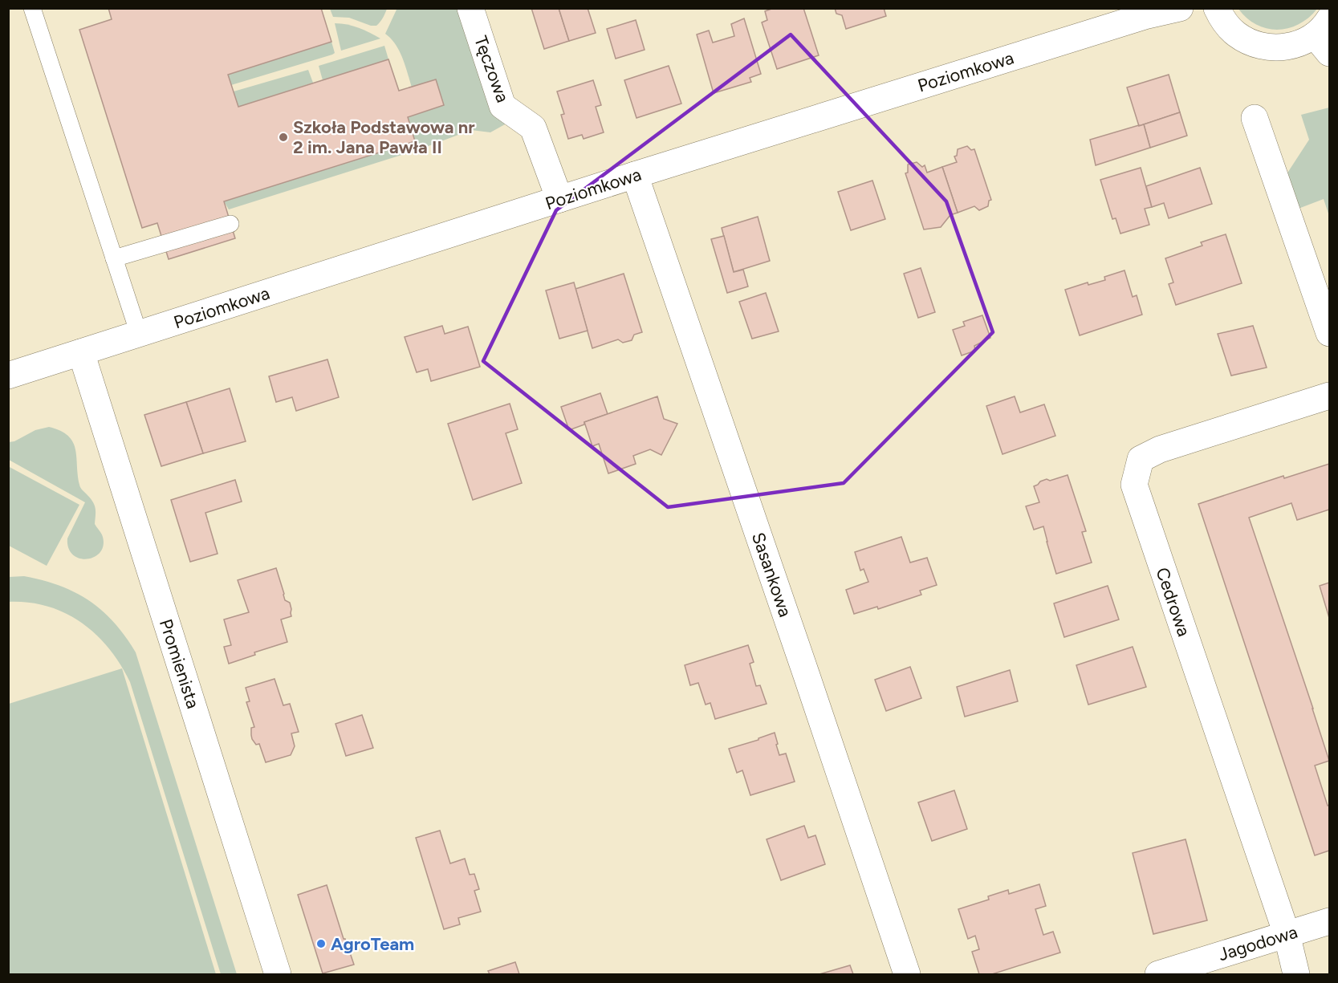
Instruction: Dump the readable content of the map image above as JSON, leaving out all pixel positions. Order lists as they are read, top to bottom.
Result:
{
  "streets": {
    "street": [
      "Tęczowa",
      "Poziomkowa",
      "Sasankowa",
      "Cedrowa",
      "Promienista",
      "Jagodowa"
    ]
  },
  "crossings": [
    ["Tęczowa", "Poziomkowa"],
    ["Poziomkowa", "Sasankowa"],
    ["Poziomkowa", "Promienista"],
    ["Cedrowa", "Jagodowa"]
  ],
  "places": ["Szkoła Podstawowa nr 2 im. Jana Pawła II", "AgroTeam"]
}
